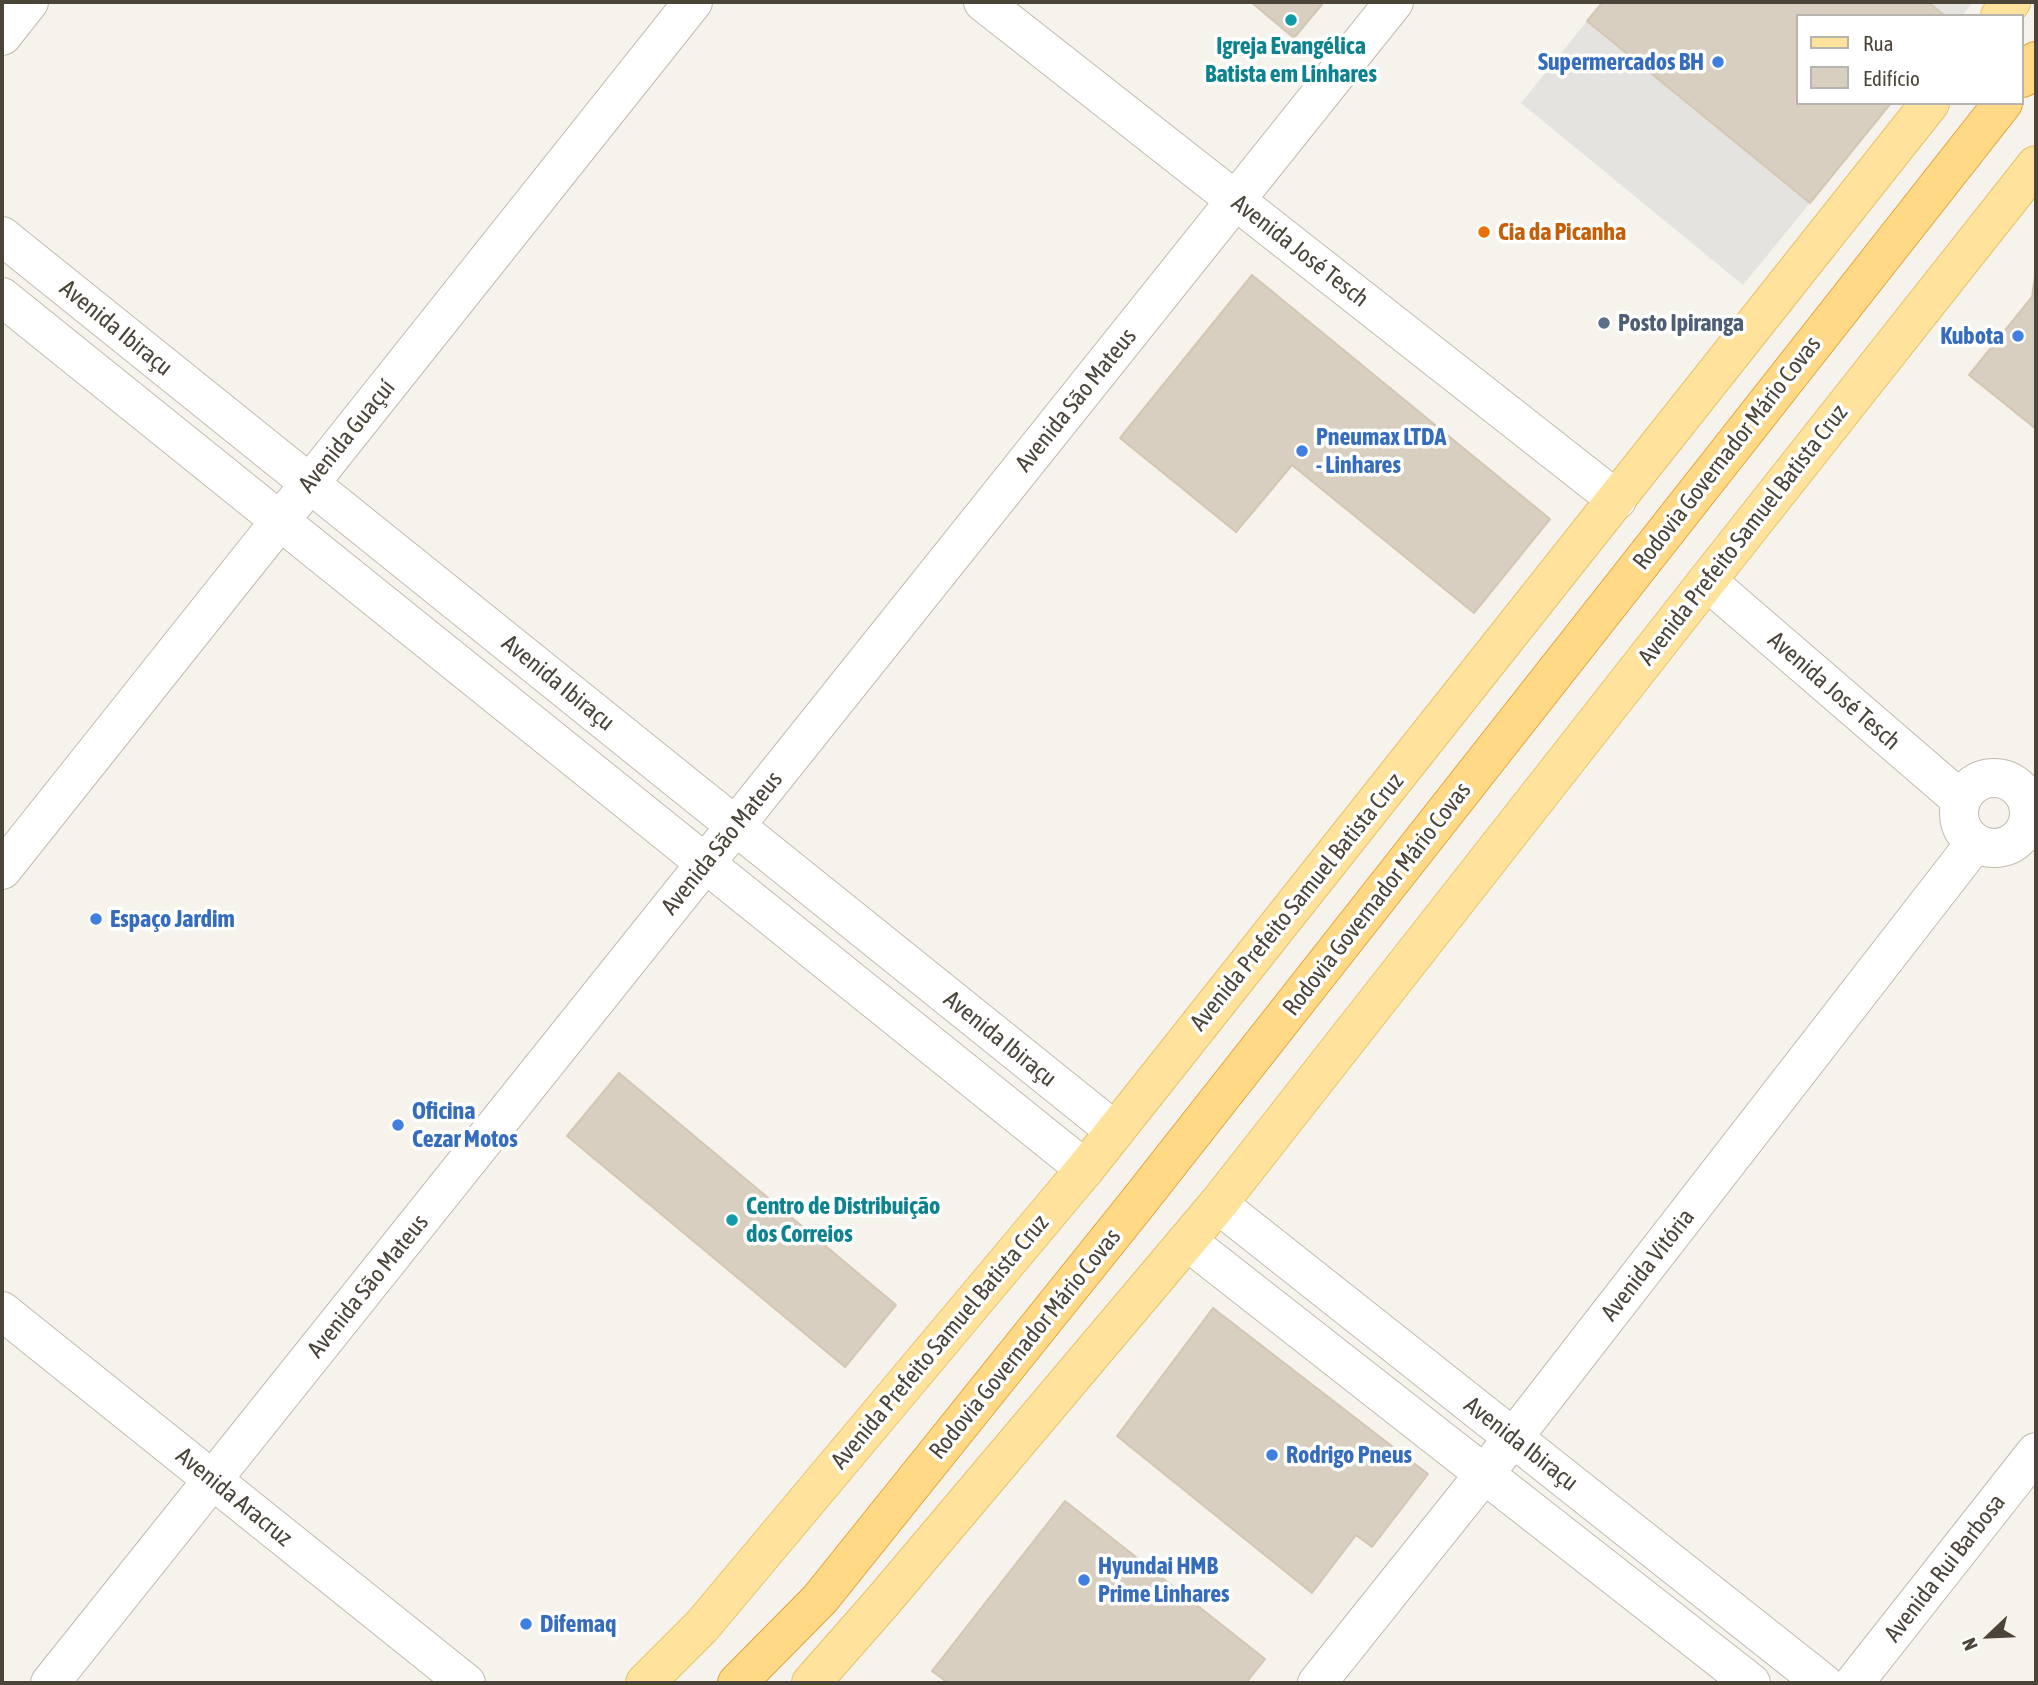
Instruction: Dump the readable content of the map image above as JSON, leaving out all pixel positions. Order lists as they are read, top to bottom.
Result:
{
  "streets": {
    "highway": ["Rodovia Governador Mário Covas"],
    "main road": ["Avenida Prefeito Samuel Batista Cruz"],
    "street": [
      "Avenida José Tesch",
      "Avenida Ibiraçu",
      "Avenida São Mateus",
      "Avenida Guaçuí",
      "Avenida Vitória",
      "Avenida Aracruz",
      "Avenida Rui Barbosa"
    ]
  },
  "crossings": [
    ["Avenida José Tesch", "Avenida São Mateus"],
    ["Avenida José Tesch", "Avenida Prefeito Samuel Batista Cruz"],
    ["Avenida Ibiraçu", "Avenida São Mateus"],
    ["Avenida Ibiraçu", "Avenida Guaçuí"],
    ["Avenida Ibiraçu", "Avenida Prefeito Samuel Batista Cruz"],
    ["Avenida Ibiraçu", "Avenida Vitória"],
    ["Avenida São Mateus", "Avenida Aracruz"]
  ],
  "places": [
    "Igreja Evangélica Batista em Linhares",
    "Supermercados BH",
    "Cia da Picanha",
    "Posto Ipiranga",
    "Kubota",
    "Pneumax LTDA - Linhares",
    "Espaço Jardim",
    "Oficina Cezar Motos",
    "Centro de Distribuição dos Correios",
    "Rodrigo Pneus",
    "Hyundai HMB Prime Linhares",
    "Difemaq"
  ],
  "legend": ["Rua", "Edifício"],
  "north": "bottom left"
}
